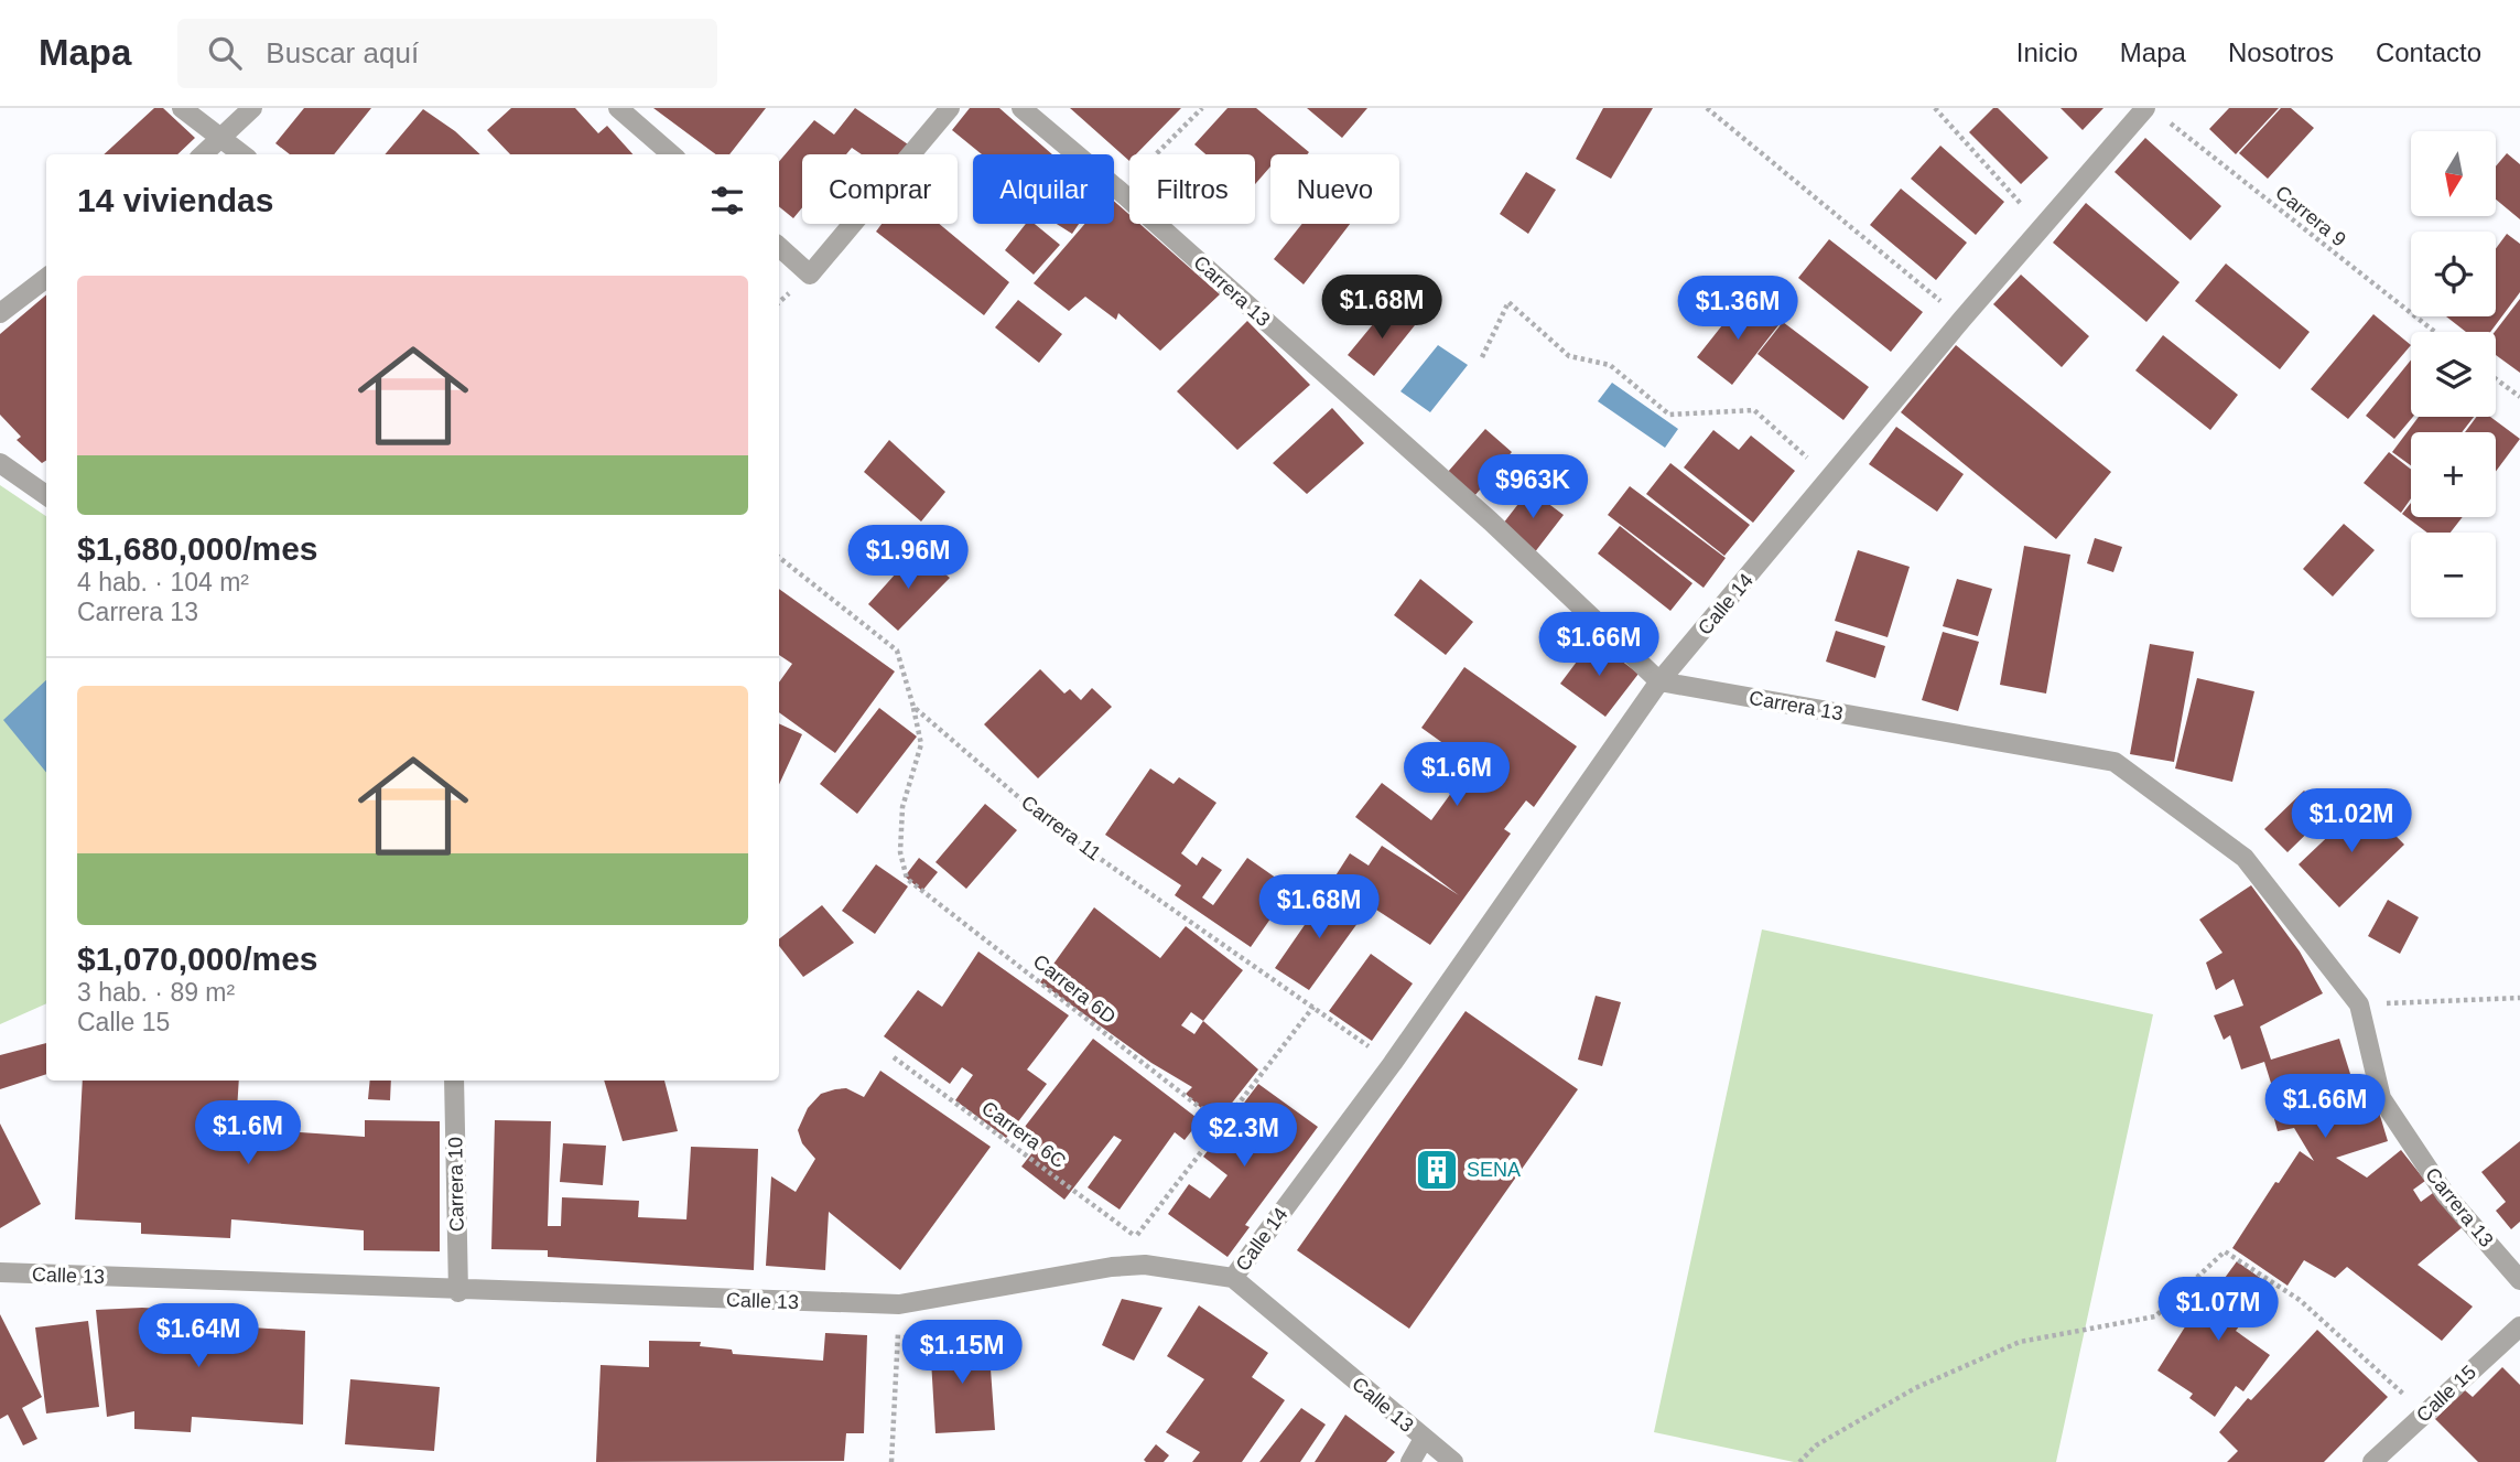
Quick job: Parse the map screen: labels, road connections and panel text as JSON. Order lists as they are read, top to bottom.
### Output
{
  "streets": {
    "street": [
      "Carrera 13",
      "Calle 14",
      "Carrera 10",
      "Calle 13",
      "Calle 15"
    ],
    "path": [
      "Carrera 9",
      "Carrera 11",
      "Carrera 6D",
      "Carrera 6C"
    ]
  },
  "crossings": [
    ["Carrera 9", "Calle 14"],
    ["Carrera 13", "Calle 14"],
    ["Calle 14", "Carrera 11"],
    ["Calle 14", "Calle 13"],
    ["Carrera 11", "Carrera 6D"],
    ["Carrera 10", "Calle 13"]
  ],
  "places": {
    "building": ["SENA"]
  },
  "north": "bottom",
  "page": {
    "header": "Mapa",
    "search": "Buscar aquí",
    "nav": [
      "Inicio",
      "Mapa",
      "Nosotros",
      "Contacto"
    ],
    "map_buttons": ["+", "−"],
    "chip": [
      "Comprar",
      "Alquilar",
      "Filtros",
      "Nuevo"
    ],
    "heading": "14 viviendas",
    "list": [
      {
        "name": "$1,680,000/mes",
        "note": "4 hab. · 104 m² · Carrera 13"
      },
      {
        "name": "$1,070,000/mes",
        "note": "3 hab. · 89 m² · Calle 15"
      }
    ],
    "price": [
      "$1.68M",
      "$1.36M",
      "$963K",
      "$1.96M",
      "$1.66M",
      "$1.6M",
      "$1.02M",
      "$1.68M",
      "$1.66M",
      "$1.6M",
      "$2.3M",
      "$1.07M",
      "$1.64M",
      "$1.15M"
    ]
  }
}
